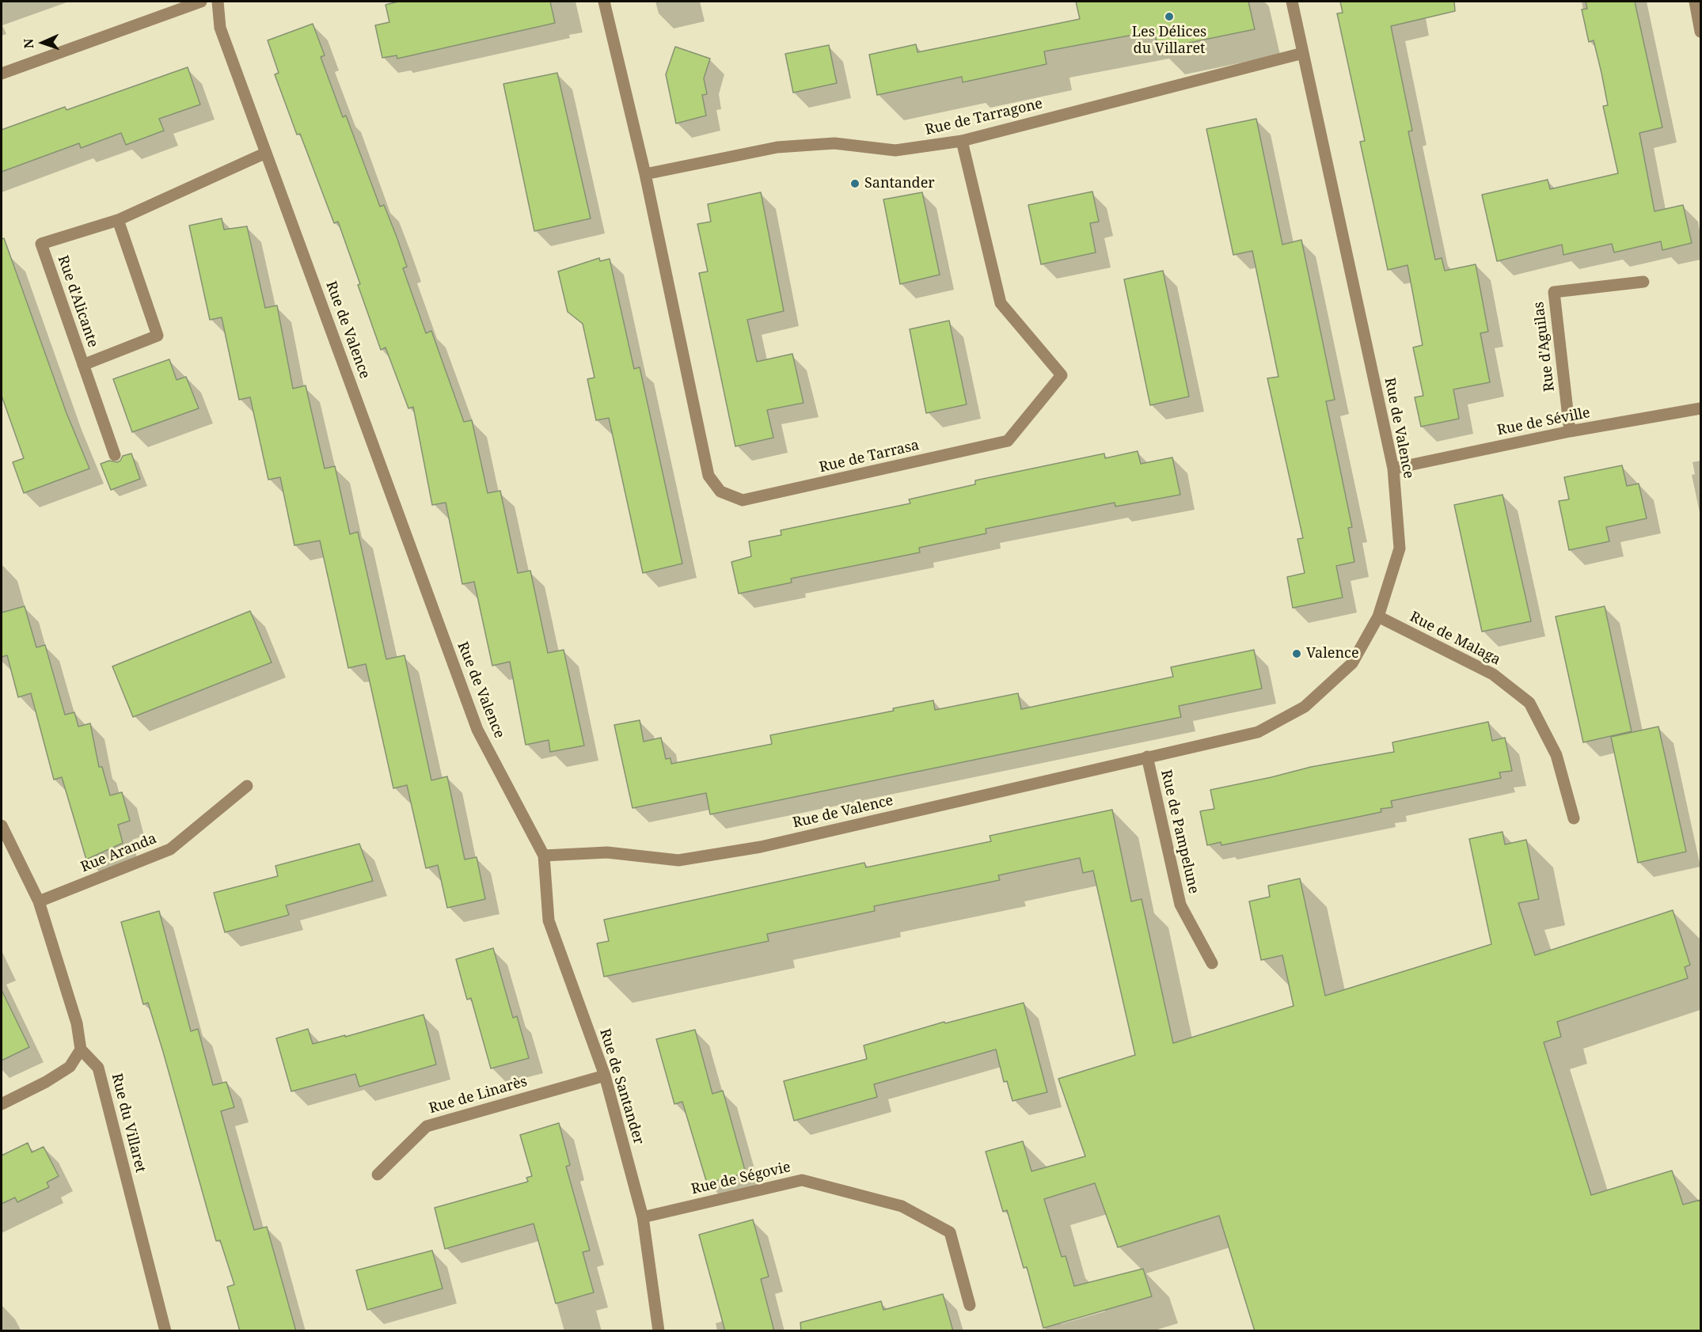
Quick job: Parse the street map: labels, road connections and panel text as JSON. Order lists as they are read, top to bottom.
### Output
{
  "streets": {
    "street": [
      "Rue de Tarragone",
      "Rue d'Alicante",
      "Rue de Valence",
      "Rue d'Aguilas",
      "Rue de Séville",
      "Rue de Tarrasa",
      "Rue de Malaga",
      "Rue de Pampelune",
      "Rue Aranda",
      "Rue de Santander",
      "Rue de Linarès",
      "Rue du Villaret",
      "Rue de Ségovie"
    ]
  },
  "crossings": [
    ["Rue de Tarragone", "Rue de Valence"],
    ["Rue de Tarragone", "Rue de Tarrasa"],
    ["Rue d'Alicante", "Rue de Valence"],
    ["Rue de Valence", "Rue de Séville"],
    ["Rue de Valence", "Rue de Malaga"],
    ["Rue de Valence", "Rue de Pampelune"],
    ["Rue de Valence", "Rue de Santander"],
    ["Rue d'Aguilas", "Rue de Séville"],
    ["Rue de Santander", "Rue de Linarès"],
    ["Rue de Santander", "Rue de Ségovie"]
  ],
  "places": ["Les Délices du Villaret", "Santander", "Valence"],
  "north": "left"
}
